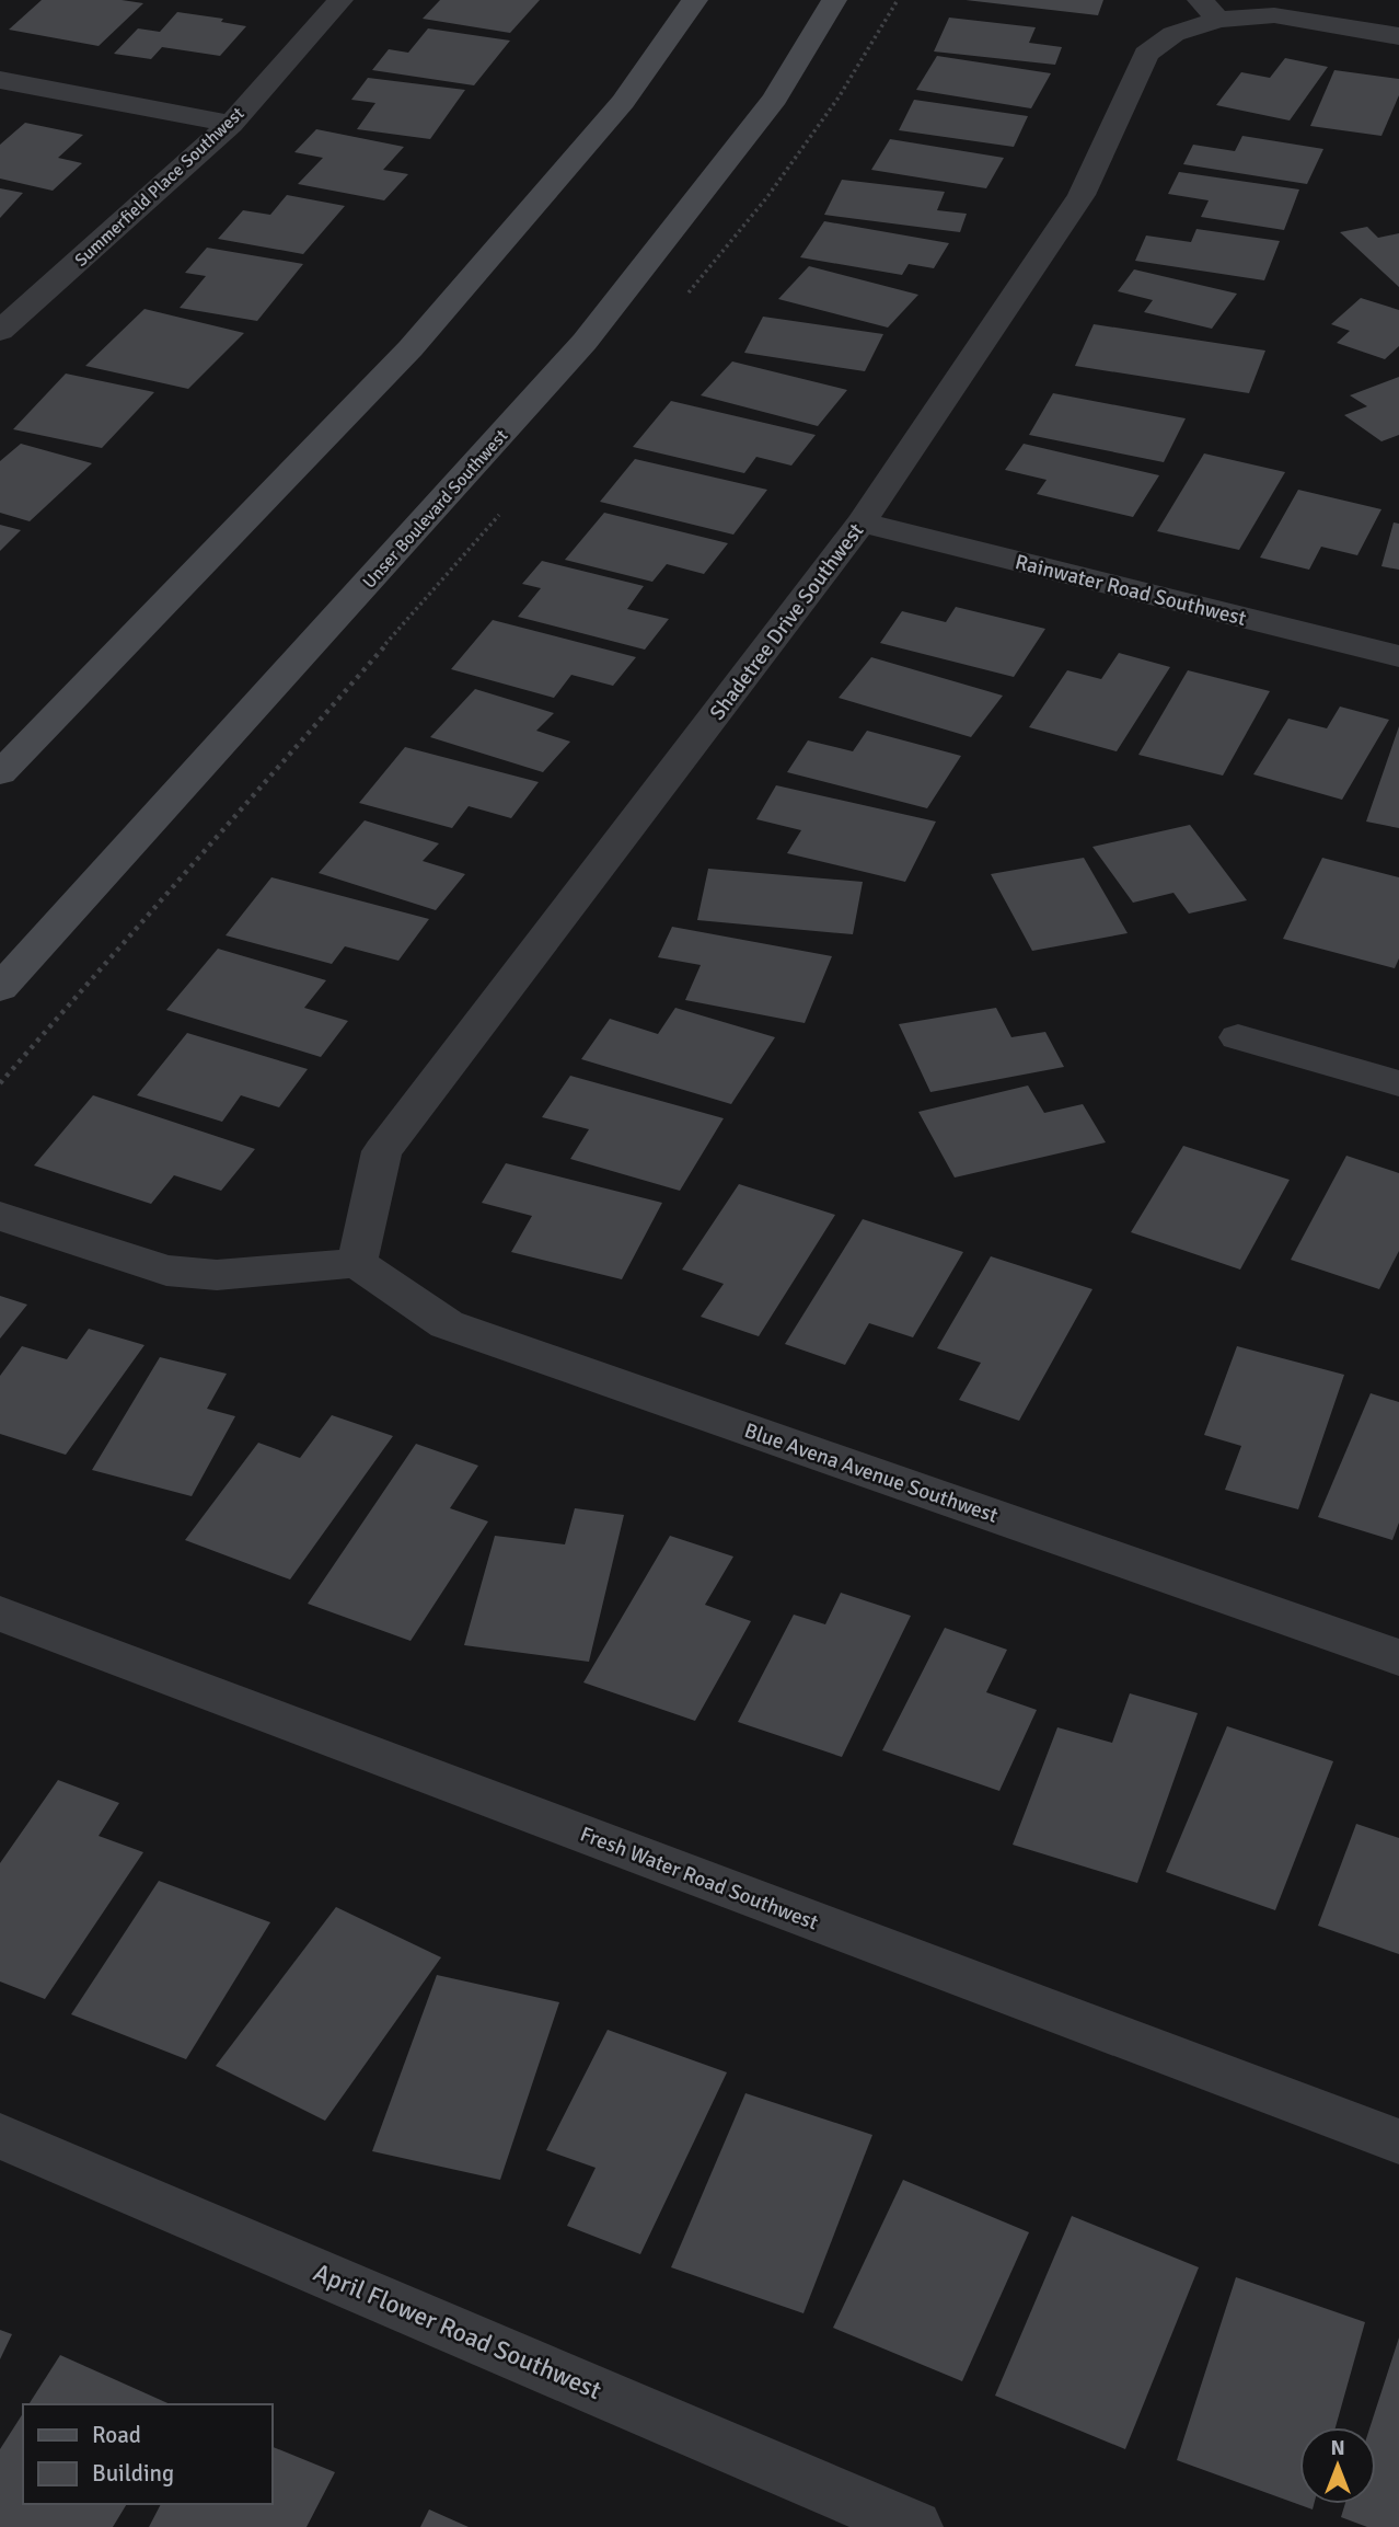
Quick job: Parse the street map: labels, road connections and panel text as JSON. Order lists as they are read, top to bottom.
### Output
{
  "streets": {
    "main road": ["Unser Boulevard Southwest"],
    "street": [
      "Summerfield Place Southwest",
      "Rainwater Road Southwest",
      "Shadetree Drive Southwest",
      "Blue Avena Avenue Southwest",
      "Fresh Water Road Southwest",
      "April Flower Road Southwest"
    ]
  },
  "crossings": [
    ["Rainwater Road Southwest", "Shadetree Drive Southwest"],
    ["Shadetree Drive Southwest", "Blue Avena Avenue Southwest"]
  ],
  "legend": ["Road", "Building"],
  "north": "top"
}
